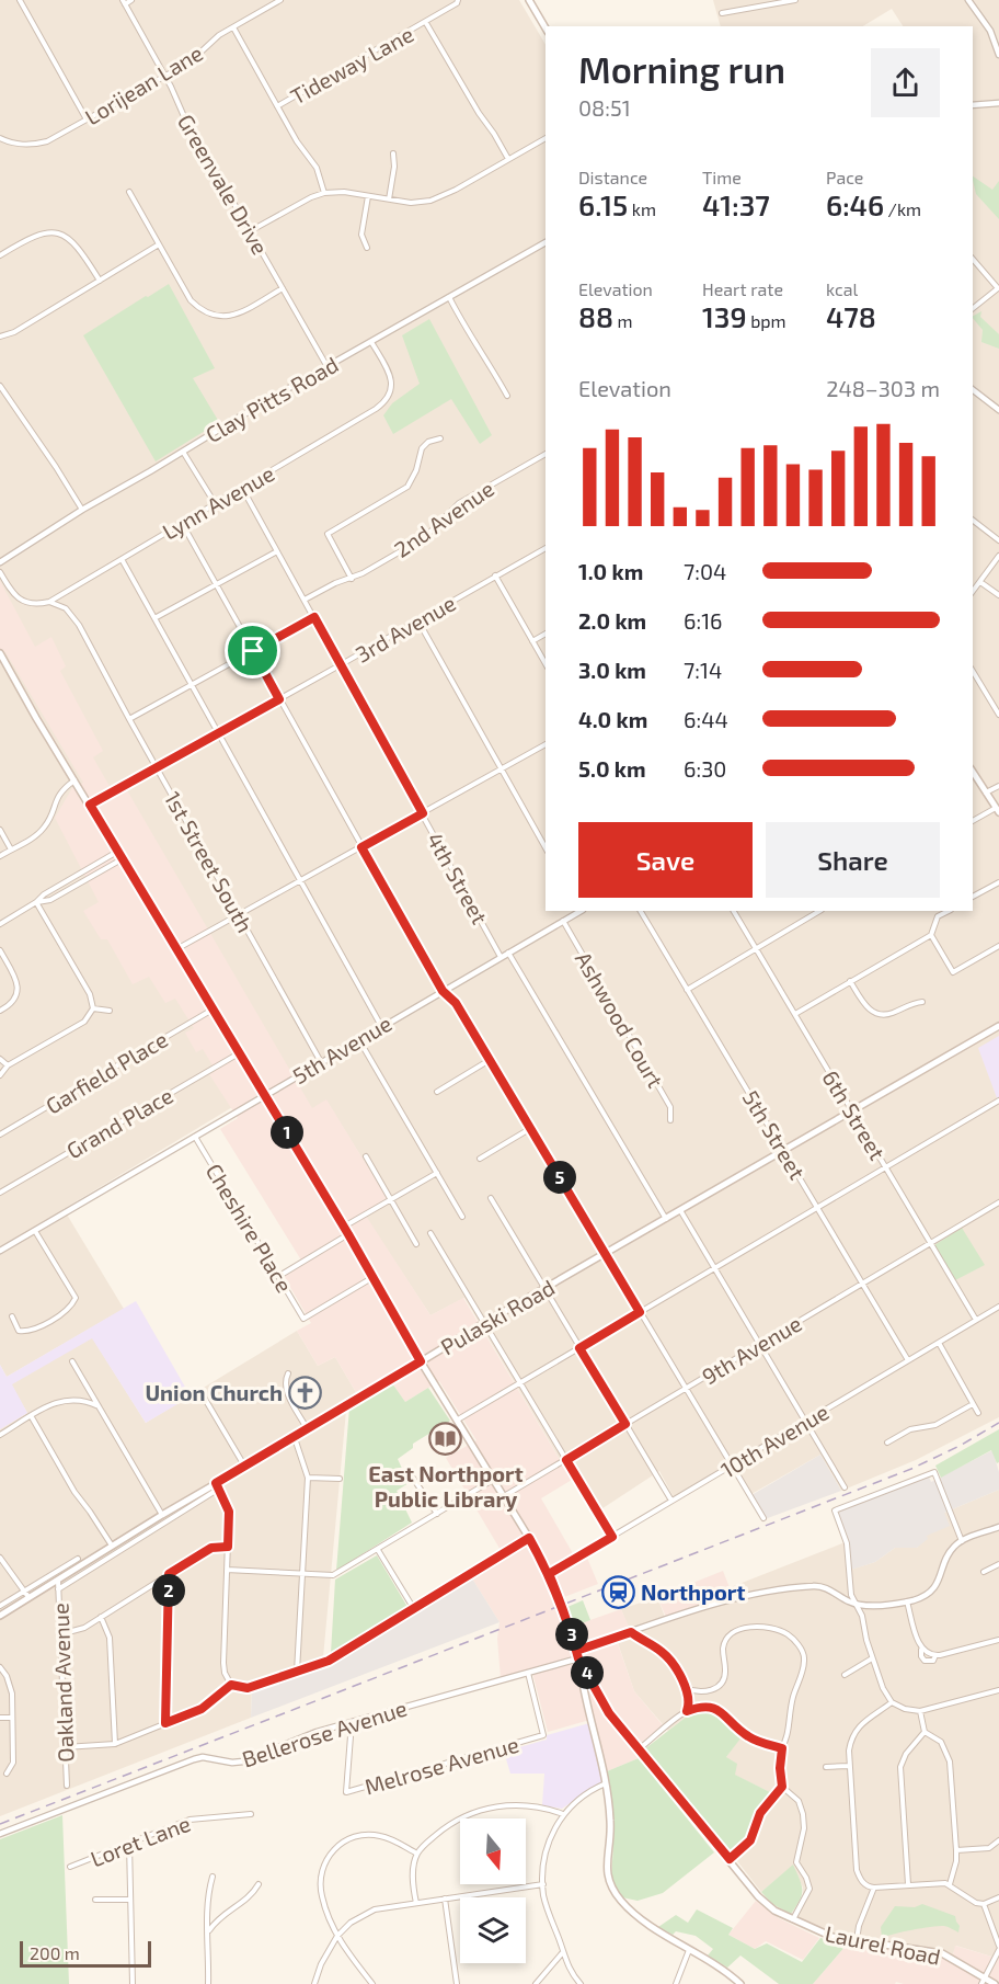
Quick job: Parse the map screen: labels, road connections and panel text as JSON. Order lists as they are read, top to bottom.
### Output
{
  "streets": {
    "main road": ["Pulaski Road", "Laurel Road"],
    "street": [
      "Tideway Lane",
      "Lorijean Lane",
      "Greenvale Drive",
      "Clay Pitts Road",
      "Lynn Avenue",
      "2nd Avenue",
      "3rd Avenue",
      "1st Street South",
      "4th Street",
      "Ashwood Court",
      "5th Avenue",
      "Garfield Place",
      "6th Street",
      "Grand Place",
      "5th Street",
      "Cheshire Place",
      "9th Avenue",
      "10th Avenue",
      "Oakland Avenue",
      "Bellerose Avenue",
      "Melrose Avenue",
      "Loret Lane"
    ]
  },
  "crossings": [
    ["Lorijean Lane", "Greenvale Drive"],
    ["Greenvale Drive", "Clay Pitts Road"],
    ["Clay Pitts Road", "Lynn Avenue"],
    ["Lynn Avenue", "1st Street South"],
    ["Lynn Avenue", "4th Street"],
    ["2nd Avenue", "4th Street"],
    ["3rd Avenue", "1st Street South"],
    ["3rd Avenue", "4th Street"],
    ["1st Street South", "5th Avenue"],
    ["4th Street", "5th Avenue"],
    ["Ashwood Court", "5th Avenue"],
    ["5th Avenue", "Cheshire Place"],
    ["6th Street", "Pulaski Road"],
    ["6th Street", "9th Avenue"],
    ["6th Street", "10th Avenue"],
    ["5th Street", "Pulaski Road"],
    ["5th Street", "9th Avenue"],
    ["5th Street", "10th Avenue"],
    ["Pulaski Road", "Oakland Avenue"],
    ["Bellerose Avenue", "Melrose Avenue"],
    ["Bellerose Avenue", "Laurel Road"]
  ],
  "places": {
    "church": ["Union Church"],
    "library": ["East Northport Public Library"],
    "station": ["Northport"]
  },
  "scale_bar": "200 m",
  "north": "bottom",
  "page": {
    "heading": ["Morning run", "08:51"],
    "stats": [
      ["Distance", "6.15 km"],
      ["Time", "41:37"],
      ["Pace", "6:46 /km"],
      ["Elevation", "88 m"],
      ["Heart rate", "139 bpm"],
      ["kcal", "478"]
    ],
    "chart": ["Elevation", "248–303 m"],
    "list": [
      {
        "name": "1.0 km",
        "note": "7:04"
      },
      {
        "name": "2.0 km",
        "note": "6:16"
      },
      {
        "name": "3.0 km",
        "note": "7:14"
      },
      {
        "name": "4.0 km",
        "note": "6:44"
      },
      {
        "name": "5.0 km",
        "note": "6:30"
      }
    ],
    "buttons": ["Save", "Share"],
    "pins": [
      "1",
      "5",
      "2",
      "3",
      "4"
    ],
    "scale": "200 m"
  }
}
